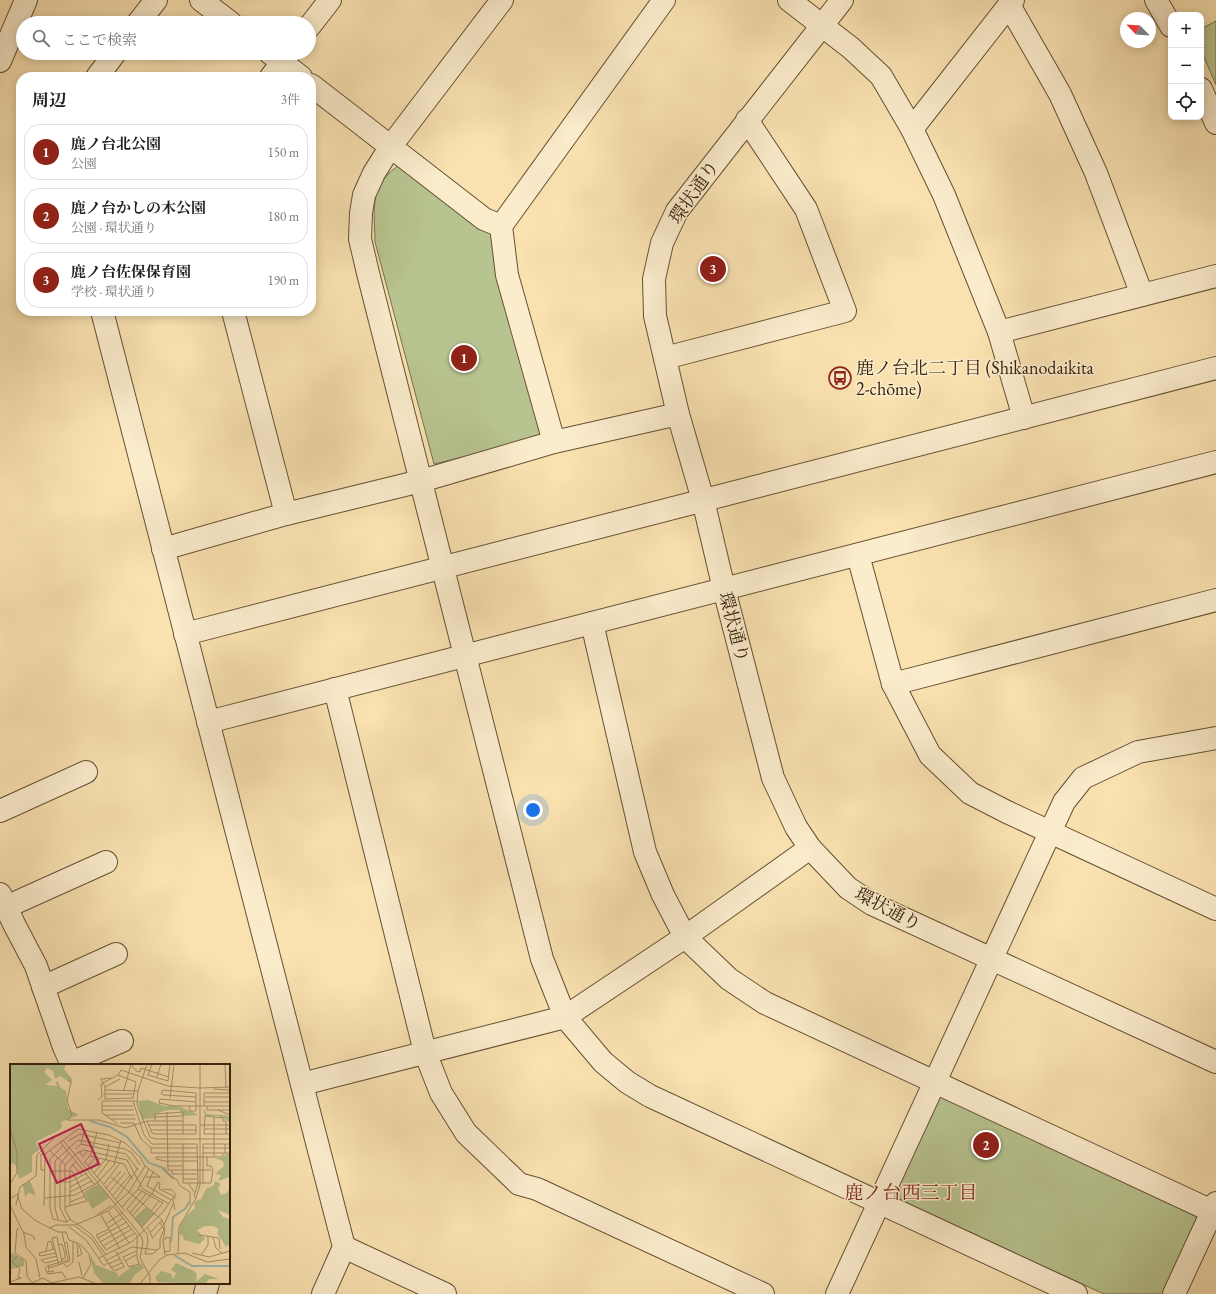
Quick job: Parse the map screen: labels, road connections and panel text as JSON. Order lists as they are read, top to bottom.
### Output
{
  "streets": {
    "street": ["環状通り"]
  },
  "districts": ["鹿ノ台西三丁目"],
  "places": {
    "bus stop": ["鹿ノ台北二丁目 (Shikanodaikita 2-chōme)"]
  },
  "north": "top left",
  "page": {
    "map_buttons": ["+", "−"],
    "search": "ここで検索",
    "heading": ["周辺", "3件"],
    "list": [
      {
        "mark": "1",
        "name": "鹿ノ台北公園",
        "note": "公園",
        "value": "150 m"
      },
      {
        "mark": "2",
        "name": "鹿ノ台かしの木公園",
        "note": "公園 · 環状通り",
        "value": "180 m"
      },
      {
        "mark": "3",
        "name": "鹿ノ台佐保保育園",
        "note": "学校 · 環状通り",
        "value": "190 m"
      }
    ],
    "pins": ["3", "1", "2"]
  }
}
